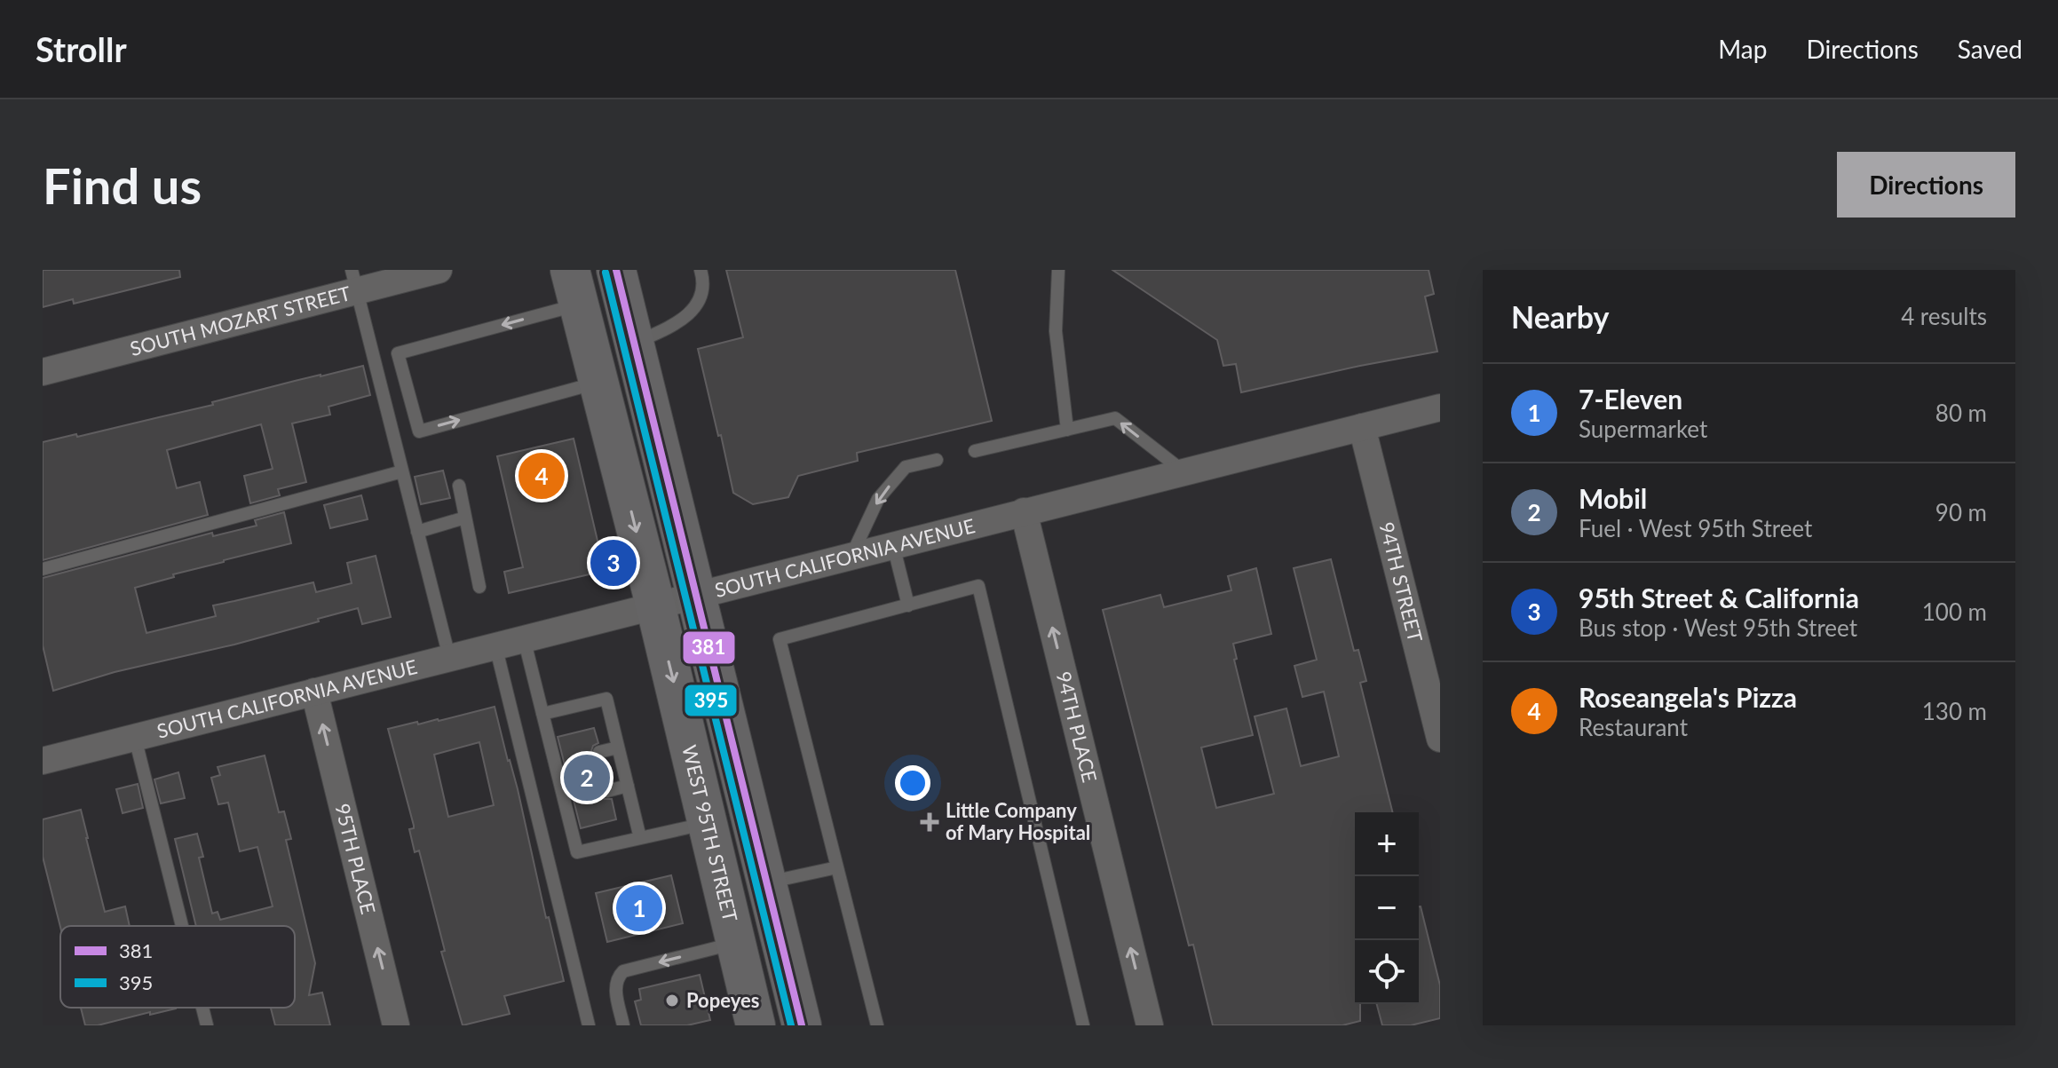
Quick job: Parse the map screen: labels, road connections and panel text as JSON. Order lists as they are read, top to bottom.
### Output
{
  "streets": {
    "main road": ["WEST 95TH STREET"],
    "street": [
      "SOUTH MOZART STREET",
      "SOUTH CALIFORNIA AVENUE",
      "94TH STREET",
      "94TH PLACE",
      "95TH PLACE"
    ]
  },
  "crossings": [
    ["SOUTH CALIFORNIA AVENUE", "94TH STREET"],
    ["SOUTH CALIFORNIA AVENUE", "94TH PLACE"],
    ["SOUTH CALIFORNIA AVENUE", "WEST 95TH STREET"],
    ["SOUTH CALIFORNIA AVENUE", "95TH PLACE"]
  ],
  "one_way": ["94TH PLACE", "95TH PLACE"],
  "places": {
    "health": ["Little Company of Mary Hospital"],
    "other": ["Popeyes"]
  },
  "lines": ["transit line 381", "transit line 395"],
  "legend": ["381", "395"],
  "page": {
    "header": "Strollr",
    "nav": ["Map", "Directions", "Saved"],
    "buttons": "Directions",
    "title": "Find us",
    "heading": ["Nearby", "4 results"],
    "list": [
      {
        "mark": "1",
        "name": "7-Eleven",
        "note": "Supermarket",
        "value": "80 m"
      },
      {
        "mark": "2",
        "name": "Mobil",
        "note": "Fuel · West 95th Street",
        "value": "90 m"
      },
      {
        "mark": "3",
        "name": "95th Street & California",
        "note": "Bus stop · West 95th Street",
        "value": "100 m"
      },
      {
        "mark": "4",
        "name": "Roseangela's Pizza",
        "note": "Restaurant",
        "value": "130 m"
      }
    ],
    "pins": [
      "4",
      "3",
      "2",
      "1"
    ],
    "map_buttons": ["+", "−"]
  }
}
